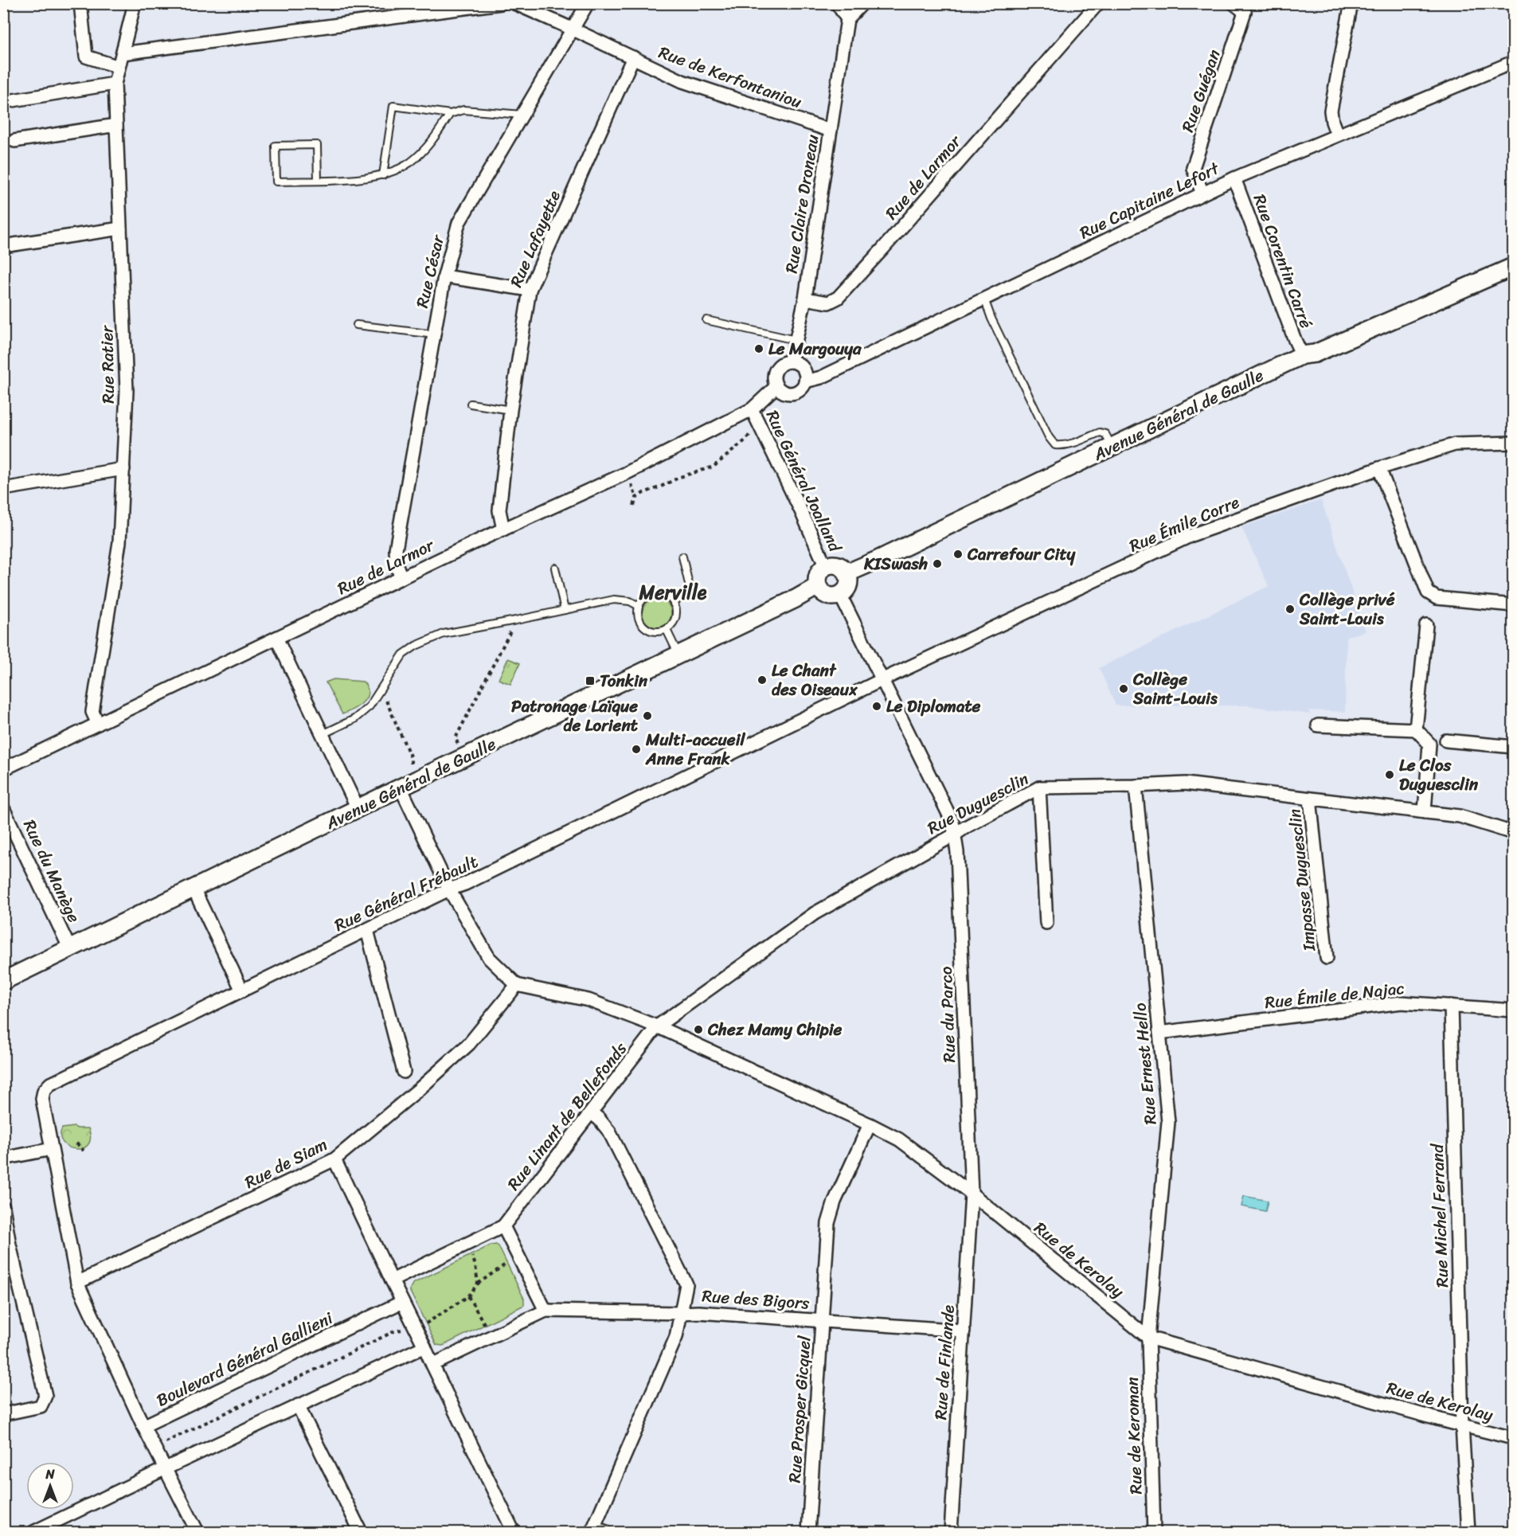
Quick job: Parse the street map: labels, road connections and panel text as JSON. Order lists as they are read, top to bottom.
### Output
{
  "streets": {
    "main road": ["Avenue Général de Gaulle"],
    "street": [
      "Rue de Kerfontaniou",
      "Rue Guégan",
      "Rue de Larmor",
      "Rue Capitaine Lefort",
      "Rue Claire Droneau",
      "Rue Lafayette",
      "Rue Corentin Carré",
      "Rue César",
      "Rue Ratier",
      "Rue Général Joalland",
      "Rue Émile Corre",
      "Rue Duguesclin",
      "Rue du Manège",
      "Impasse Duguesclin",
      "Rue Général Frébault",
      "Rue Émile de Najac",
      "Rue du Parco",
      "Rue Ernest Hello",
      "Rue Linant de Bellefonds",
      "Rue de Siam",
      "Rue Michel Ferrand",
      "Rue de Kerolay",
      "Rue des Bigors",
      "Boulevard Général Gallieni",
      "Rue de Finlande",
      "Rue Prosper Gicquel",
      "Rue de Keroman"
    ]
  },
  "crossings": [
    ["Rue de Kerfontaniou", "Rue Claire Droneau"],
    ["Rue de Kerfontaniou", "Rue Lafayette"],
    ["Rue de Kerfontaniou", "Rue César"],
    ["Rue Guégan", "Rue Capitaine Lefort"],
    ["Rue de Larmor", "Rue Capitaine Lefort"],
    ["Rue de Larmor", "Rue Claire Droneau"],
    ["Rue de Larmor", "Rue Lafayette"],
    ["Rue de Larmor", "Rue César"],
    ["Rue de Larmor", "Rue Ratier"],
    ["Rue de Larmor", "Rue Général Joalland"],
    ["Rue Capitaine Lefort", "Rue Corentin Carré"],
    ["Rue Corentin Carré", "Avenue Général de Gaulle"],
    ["Avenue Général de Gaulle", "Rue Général Joalland"],
    ["Avenue Général de Gaulle", "Rue du Manège"],
    ["Rue Émile Corre", "Rue Général Frébault"],
    ["Rue Duguesclin", "Impasse Duguesclin"],
    ["Rue Duguesclin", "Rue du Parco"],
    ["Rue Duguesclin", "Rue Ernest Hello"],
    ["Rue Duguesclin", "Rue Linant de Bellefonds"],
    ["Rue Duguesclin", "Rue de Kerolay"],
    ["Rue Général Frébault", "Rue de Siam"],
    ["Rue Général Frébault", "Boulevard Général Gallieni"],
    ["Rue Émile de Najac", "Rue Ernest Hello"],
    ["Rue Émile de Najac", "Rue Michel Ferrand"],
    ["Rue du Parco", "Rue de Kerolay"],
    ["Rue du Parco", "Rue de Finlande"],
    ["Rue Ernest Hello", "Rue de Kerolay"],
    ["Rue Ernest Hello", "Rue de Keroman"],
    ["Rue Linant de Bellefonds", "Rue de Kerolay"],
    ["Rue de Siam", "Rue de Kerolay"],
    ["Rue Michel Ferrand", "Rue de Kerolay"],
    ["Rue de Kerolay", "Rue de Finlande"],
    ["Rue de Kerolay", "Rue Prosper Gicquel"],
    ["Rue de Kerolay", "Rue de Keroman"],
    ["Rue des Bigors", "Rue de Finlande"],
    ["Rue des Bigors", "Rue Prosper Gicquel"]
  ],
  "districts": ["Merville"],
  "places": {
    "other": [
      "Le Margouya",
      "Carrefour City",
      "KISwash",
      "Collège privé Saint-Louis",
      "Le Chant des Oiseaux",
      "Collège Saint-Louis",
      "Le Diplomate",
      "Patronage Laïque de Lorient",
      "Multi-accueil Anne Frank",
      "Le Clos Duguesclin",
      "Chez Mamy Chipie"
    ],
    "transit": ["Tonkin"]
  },
  "north": "top"
}
